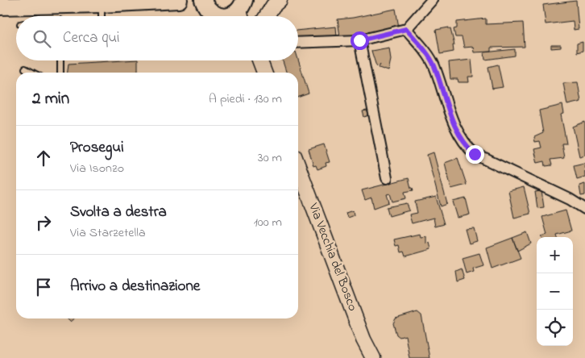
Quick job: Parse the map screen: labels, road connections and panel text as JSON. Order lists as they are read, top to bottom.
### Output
{
  "streets": {
    "main road": ["Via Vecchia del Bosco"]
  },
  "page": {
    "search": "Cerca qui",
    "heading": ["2 min", "A piedi · 130 m"],
    "list": [
      ["Prosegui", "Via Isonzo", "30 m"],
      ["Svolta a destra", "Via Starzetella", "100 m"],
      "Arrivo a destinazione"
    ],
    "map_buttons": ["+", "−"]
  }
}
